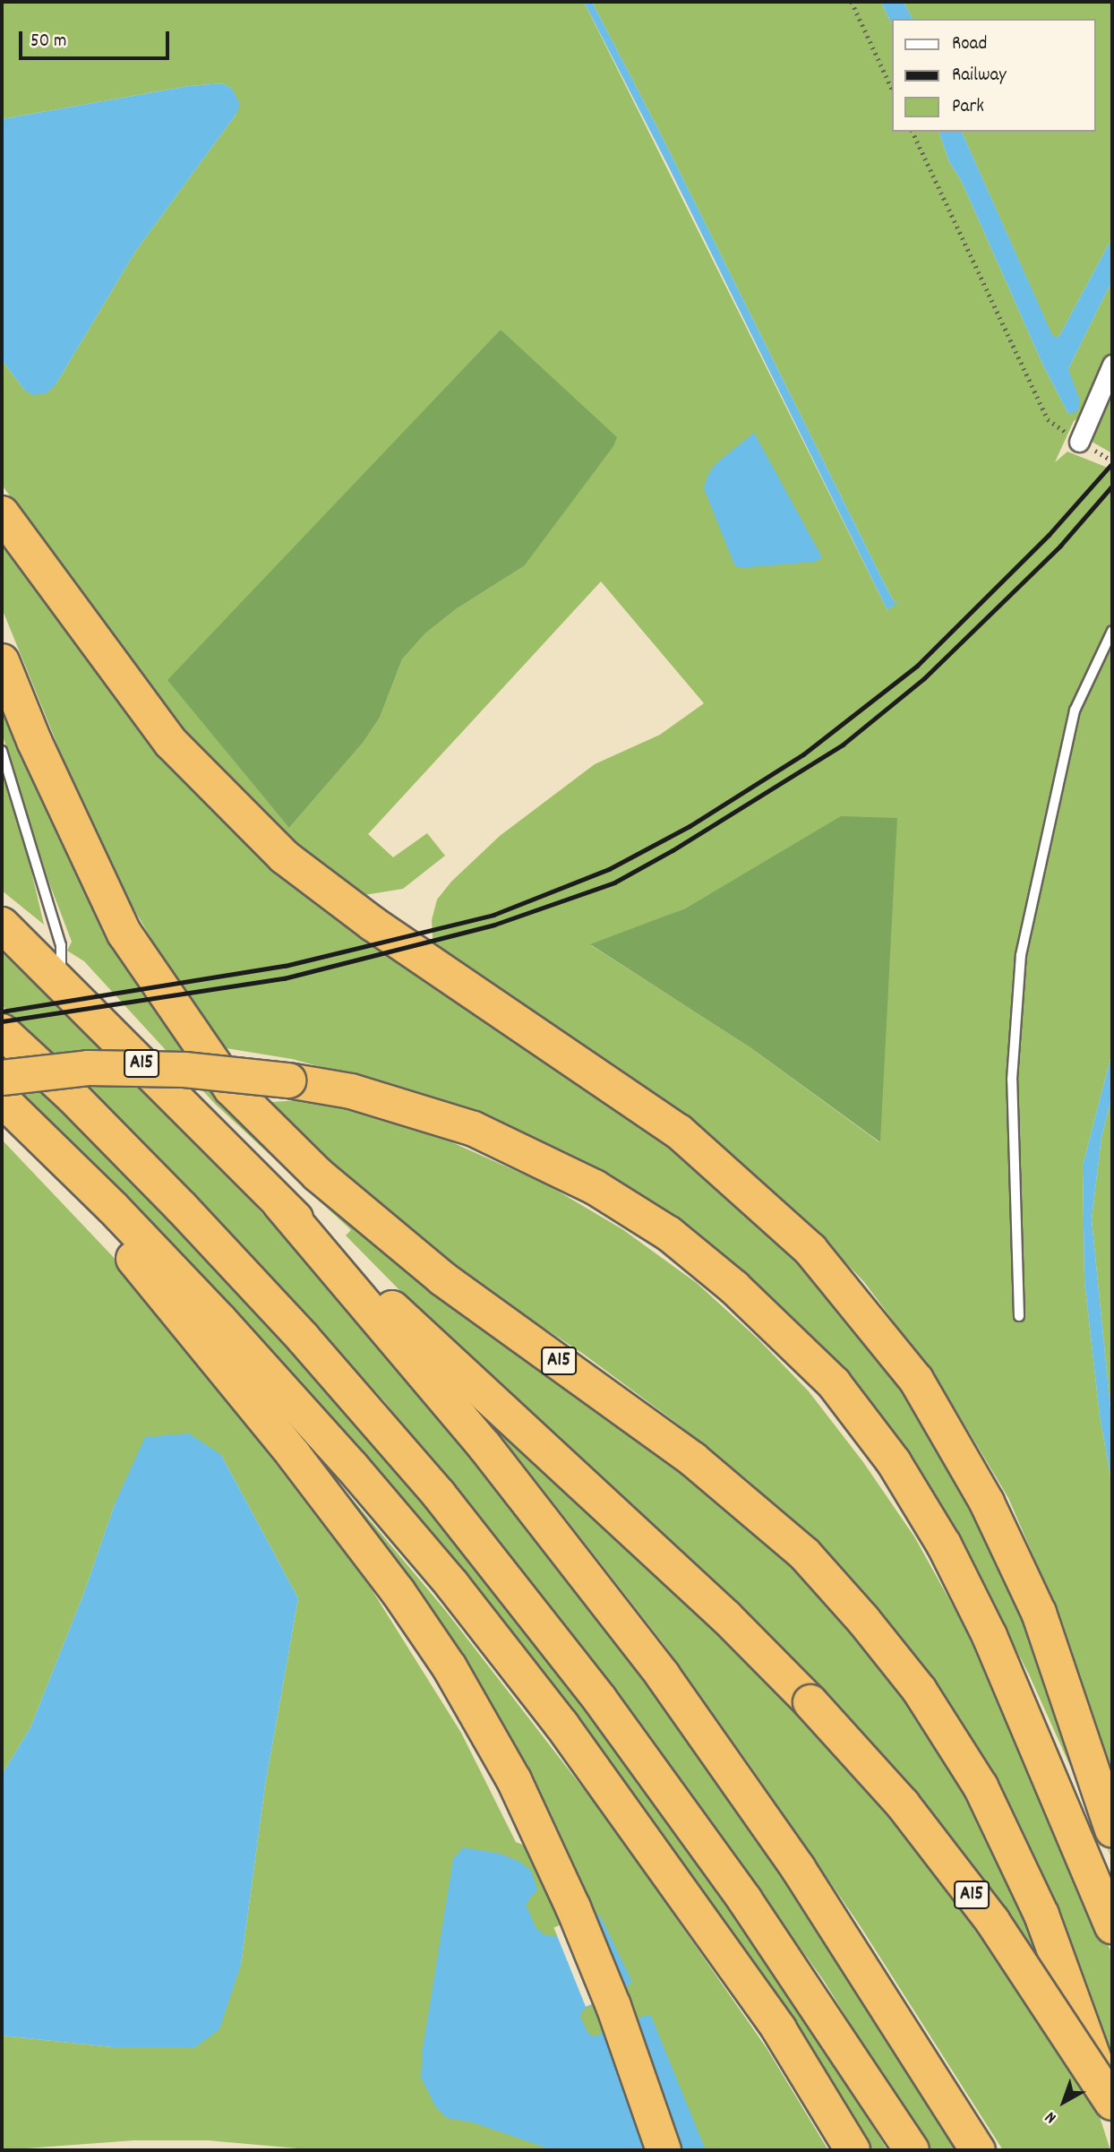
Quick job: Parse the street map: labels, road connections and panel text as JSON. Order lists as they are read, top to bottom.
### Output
{
  "streets": {
    "highway": ["A15"]
  },
  "legend": ["Road", "Railway", "Park"],
  "scale_bar": "50 m",
  "north": "bottom left"
}
